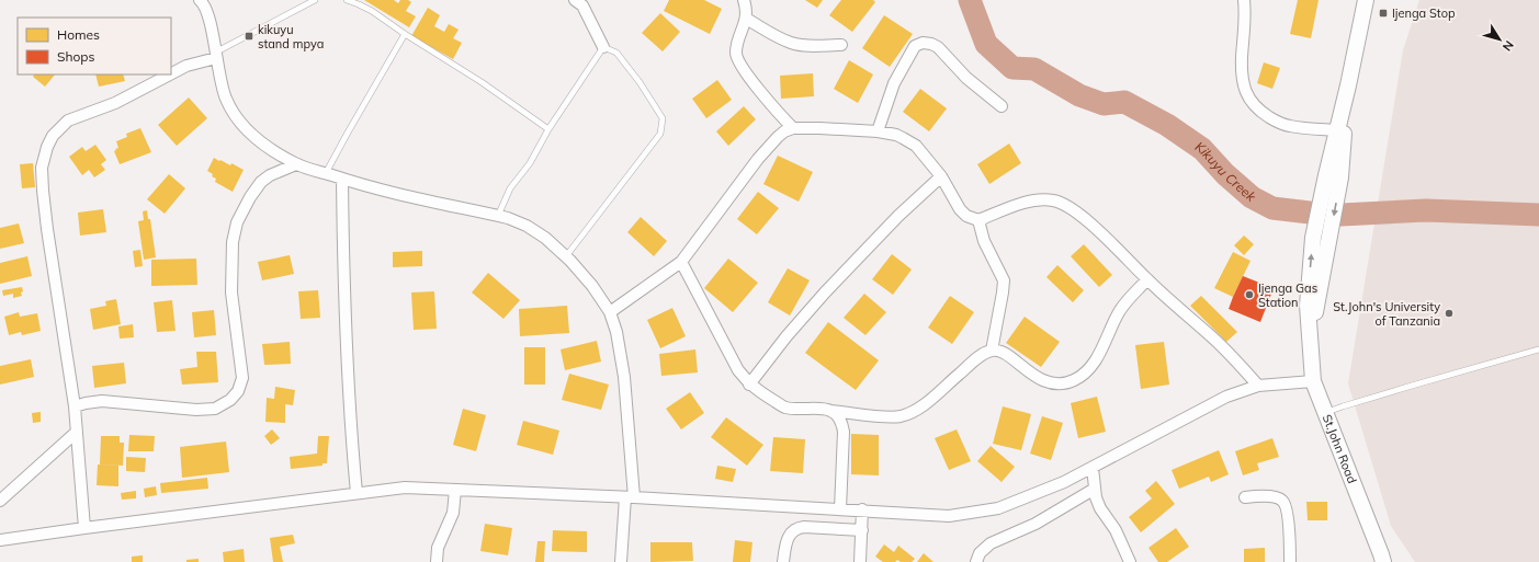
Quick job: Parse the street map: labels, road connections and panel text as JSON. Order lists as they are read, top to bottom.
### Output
{
  "streets": {
    "street": ["St.John Road"]
  },
  "water": ["Kikuyu Creek"],
  "places": {
    "transit": ["Ijenga Stop", "kikuyu stand mpya"],
    "other": ["Ijenga Gas Station", "St.John's University of Tanzania"]
  },
  "legend": ["Homes", "Shops"],
  "north": "bottom right"
}
